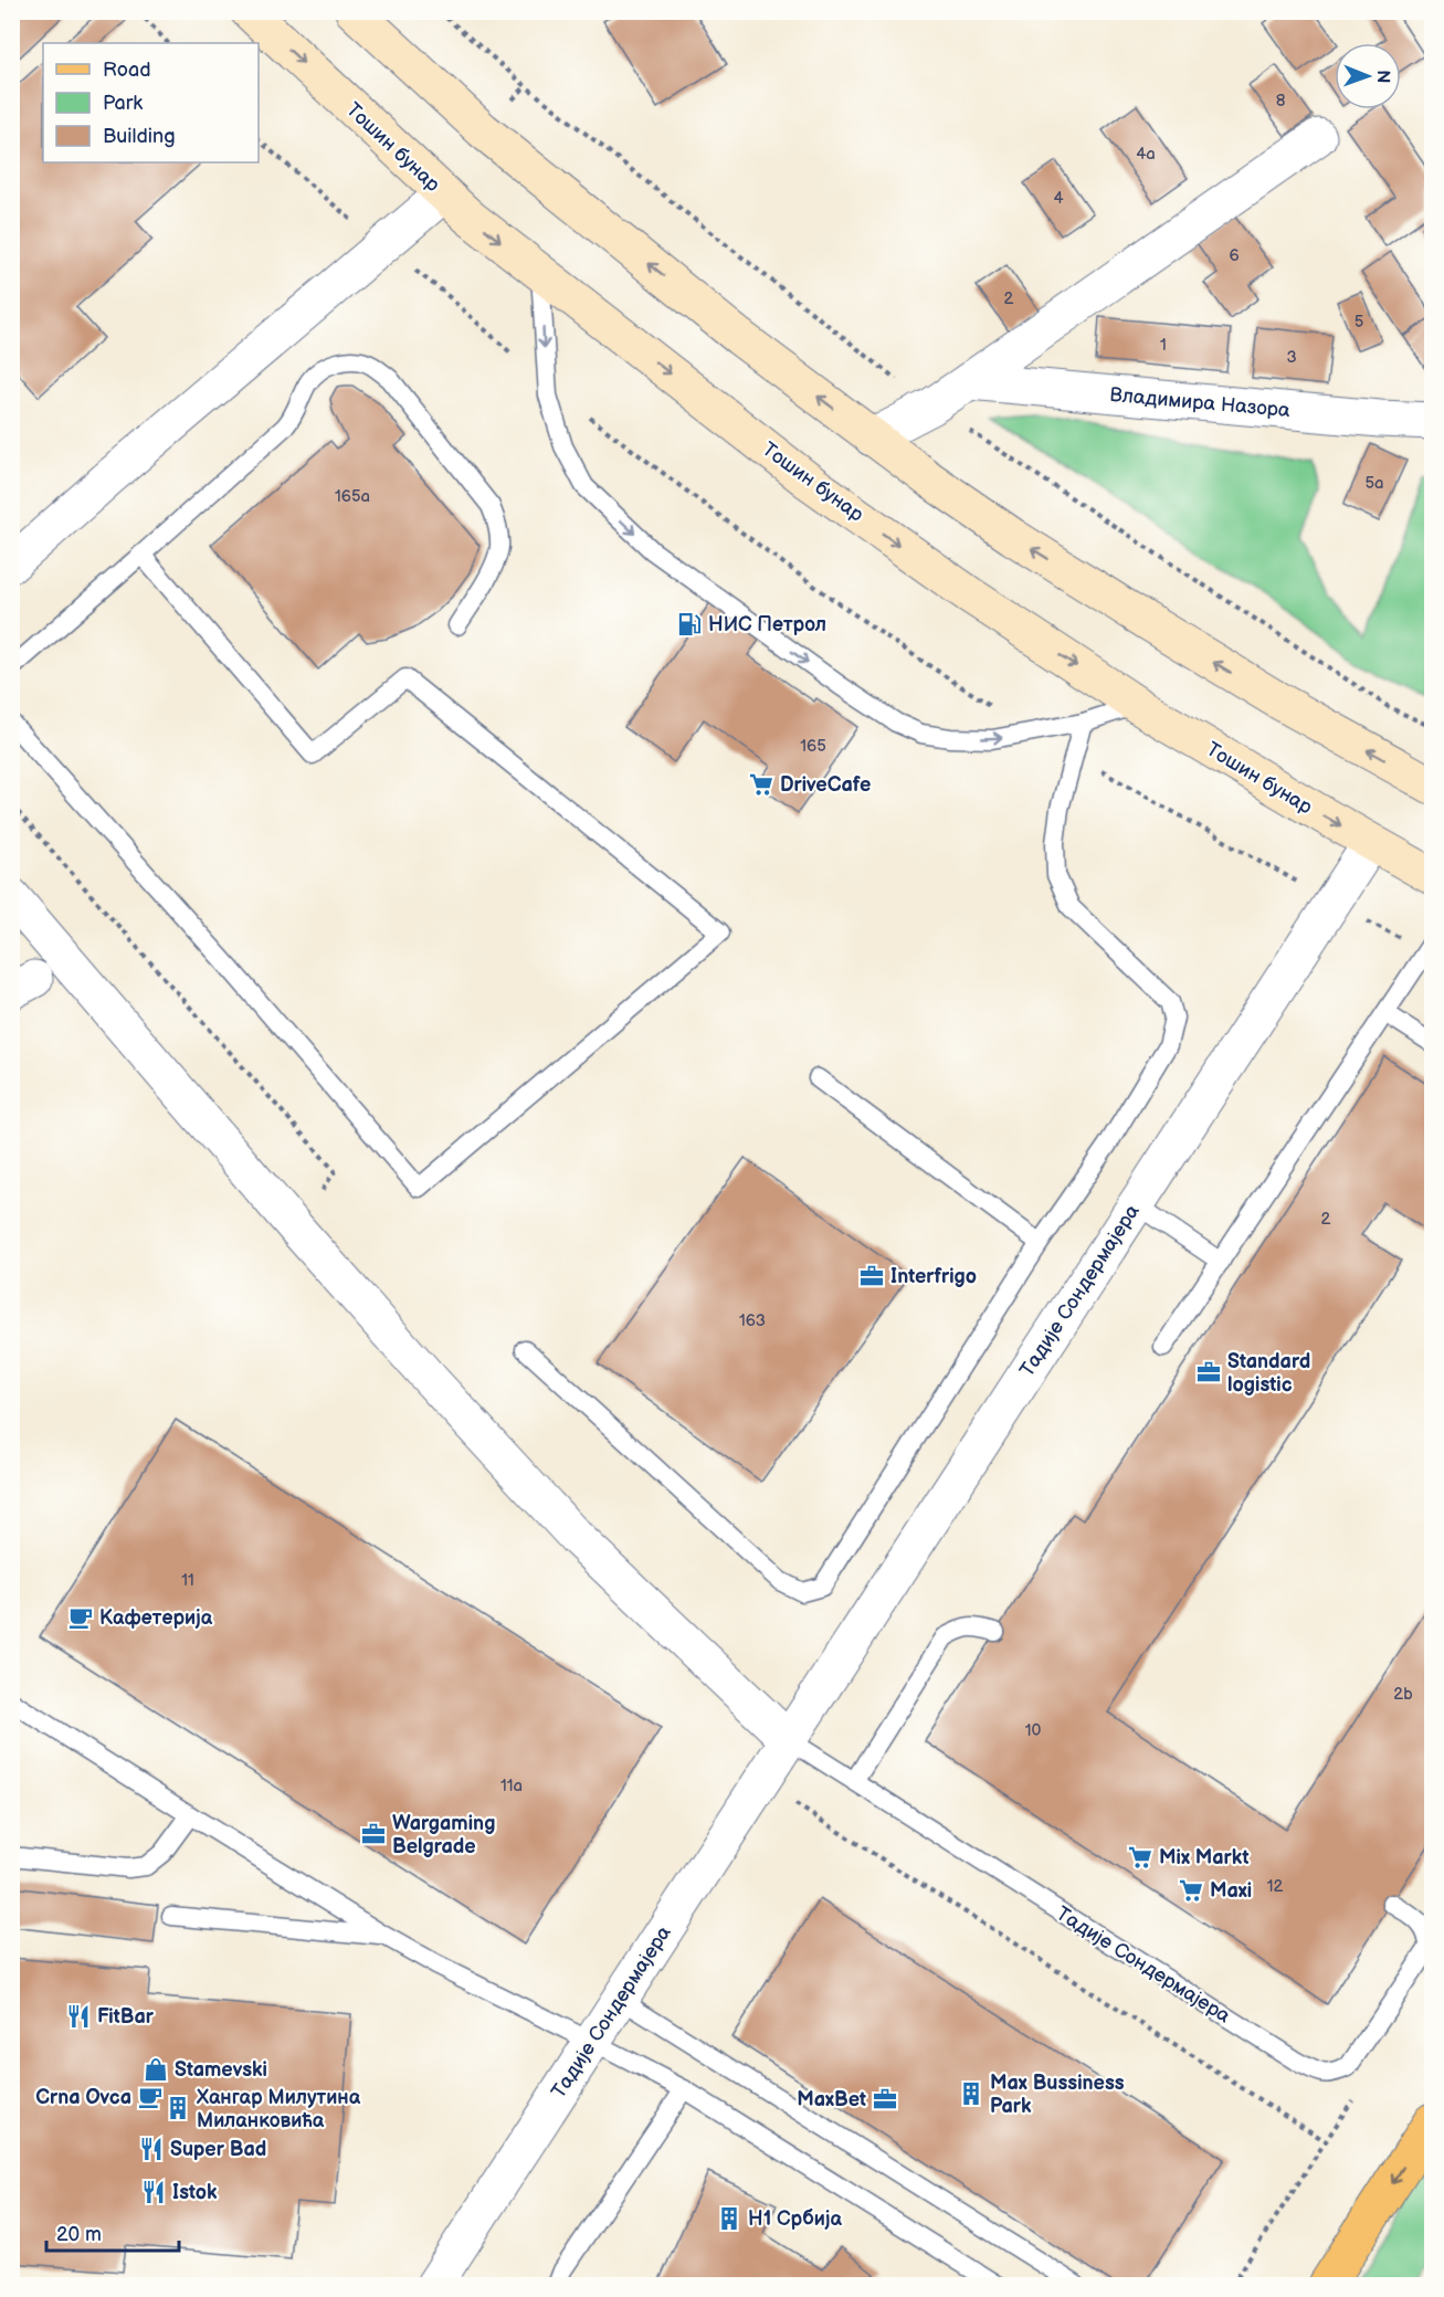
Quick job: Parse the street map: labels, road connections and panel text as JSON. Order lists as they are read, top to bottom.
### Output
{
  "streets": {
    "main road": ["Тошин бунар"],
    "street": ["Владимира Назора", "Тадије Сондермајера"]
  },
  "crossings": [
    ["Тошин бунар", "Тадије Сондермајера"]
  ],
  "places": {
    "fuel station": ["НИС Петрол"],
    "supermarket": ["DriveCafe", "Mix Markt", "Maxi"],
    "office": [
      "Interfrigo",
      "Standard logistic",
      "Wargaming Belgrade",
      "MaxBet"
    ],
    "cafe": ["Кафетерија", "Crna Ovca"],
    "restaurant": ["FitBar", "Super Bad", "Istok"],
    "shop": ["Stamevski"],
    "building": ["Max Bussiness Park", "Хангар Милутина Миланковића", "Н1 Србија"]
  },
  "house_numbers": [
    "8",
    "4a",
    "4",
    "6",
    "2",
    "5",
    "1",
    "3",
    "5a",
    "165a",
    "165",
    "2",
    "163",
    "11",
    "2b",
    "10",
    "11a",
    "12"
  ],
  "legend": ["Road", "Park", "Building"],
  "scale_bar": "20 m",
  "north": "right"
}
